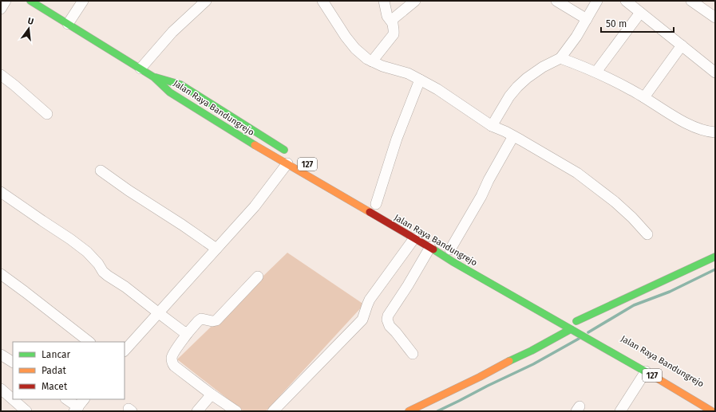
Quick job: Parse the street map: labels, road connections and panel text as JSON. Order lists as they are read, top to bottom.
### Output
{
  "streets": {
    "main road": ["Jalan Raya Bandungrejo", "127"]
  },
  "legend": ["Lancar", "Padat", "Macet"],
  "scale_bar": "50 m",
  "north": "top"
}
